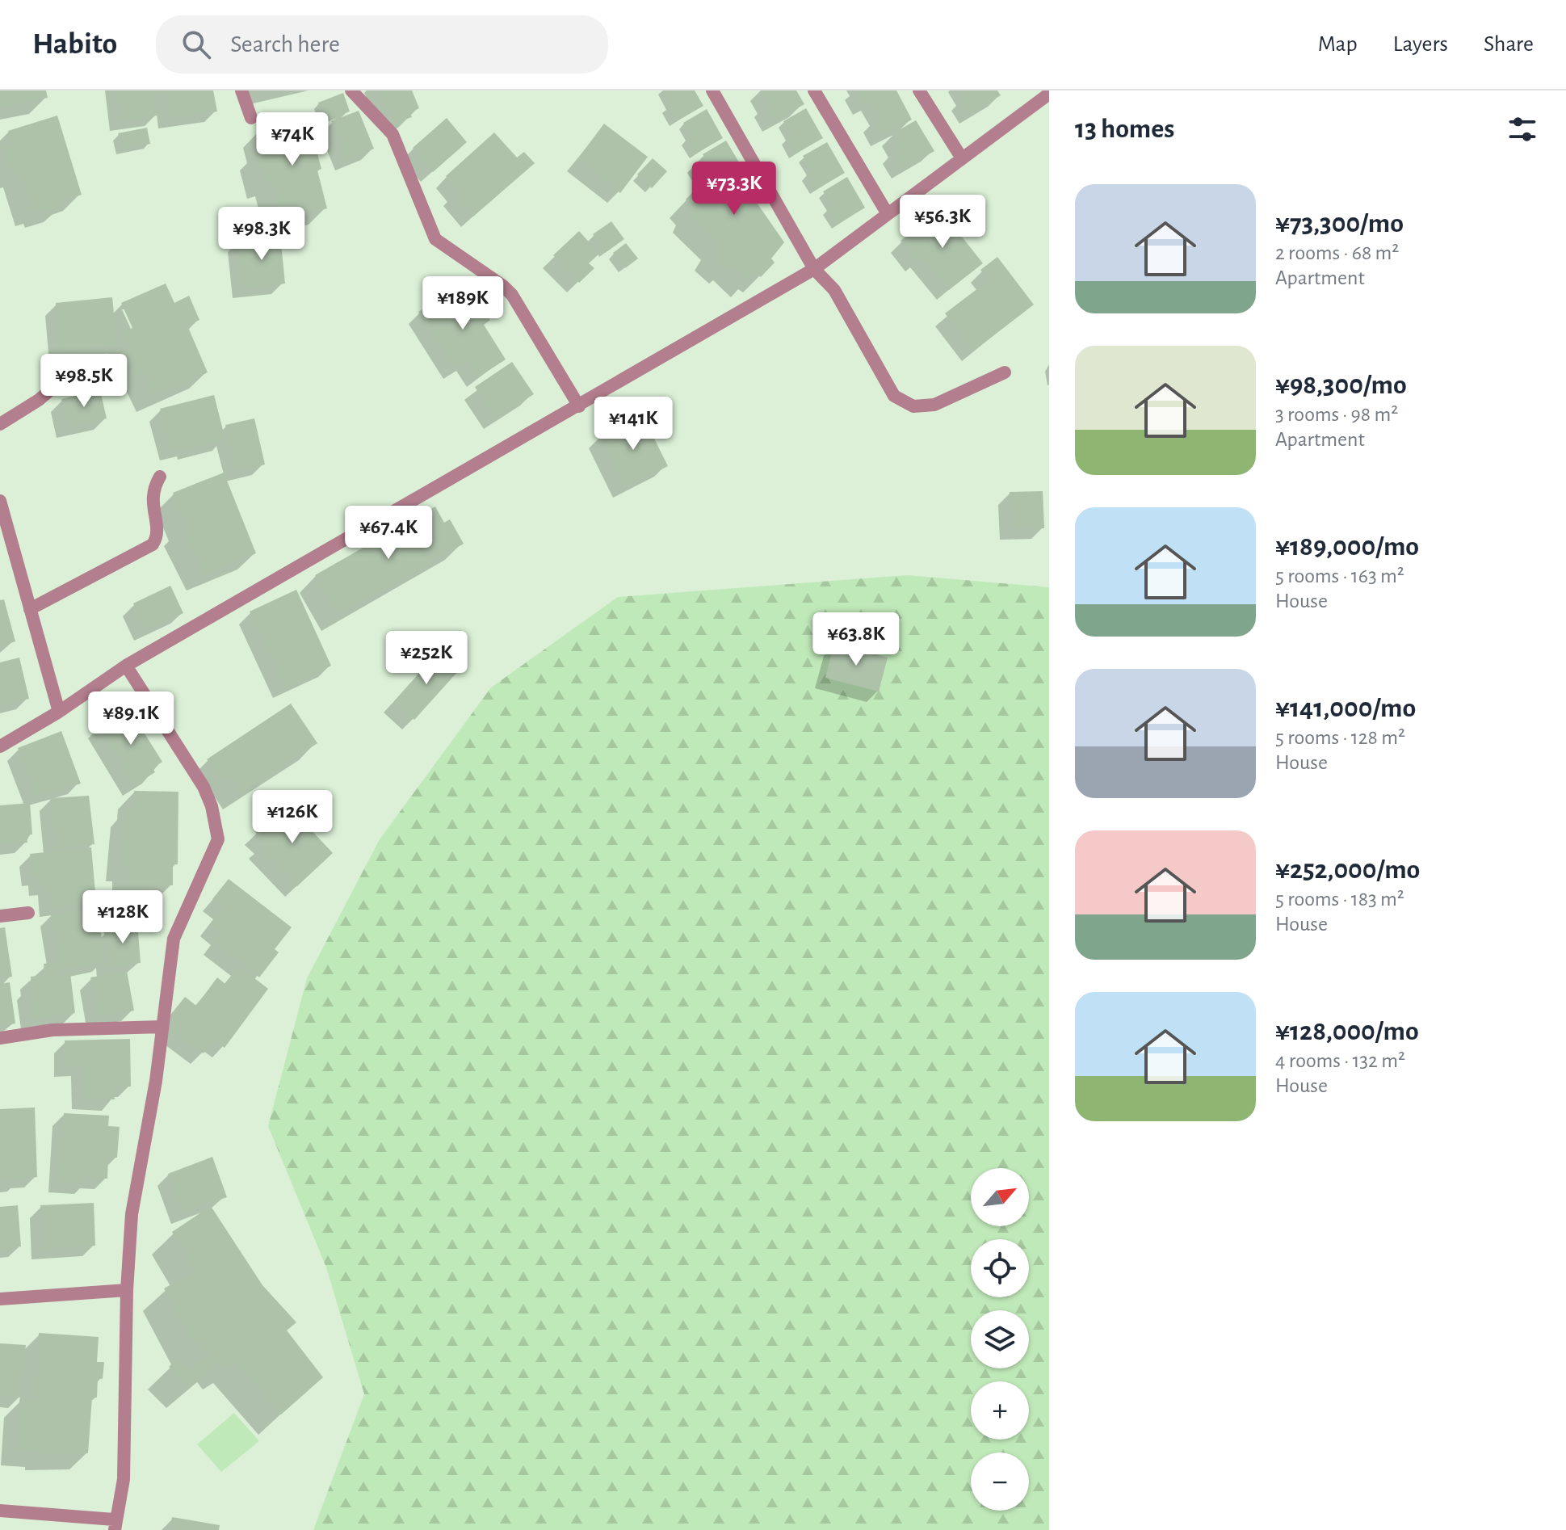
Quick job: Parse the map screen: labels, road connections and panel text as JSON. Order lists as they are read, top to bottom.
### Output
{
  "north": "top right",
  "page": {
    "header": "Habito",
    "search": "Search here",
    "nav": ["Map", "Layers", "Share"],
    "heading": "13 homes",
    "price": [
      "¥74K",
      "¥73.3K",
      "¥56.3K",
      "¥98.3K",
      "¥189K",
      "¥98.5K",
      "¥141K",
      "¥67.4K",
      "¥63.8K",
      "¥252K",
      "¥89.1K",
      "¥126K",
      "¥128K"
    ],
    "list": [
      {
        "name": "¥73,300/mo",
        "note": "2 rooms · 68 m² · Apartment"
      },
      {
        "name": "¥98,300/mo",
        "note": "3 rooms · 98 m² · Apartment"
      },
      {
        "name": "¥189,000/mo",
        "note": "5 rooms · 163 m² · House"
      },
      {
        "name": "¥141,000/mo",
        "note": "5 rooms · 128 m² · House"
      },
      {
        "name": "¥252,000/mo",
        "note": "5 rooms · 183 m² · House"
      },
      {
        "name": "¥128,000/mo",
        "note": "4 rooms · 132 m² · House"
      }
    ],
    "map_buttons": ["+", "−"]
  }
}
